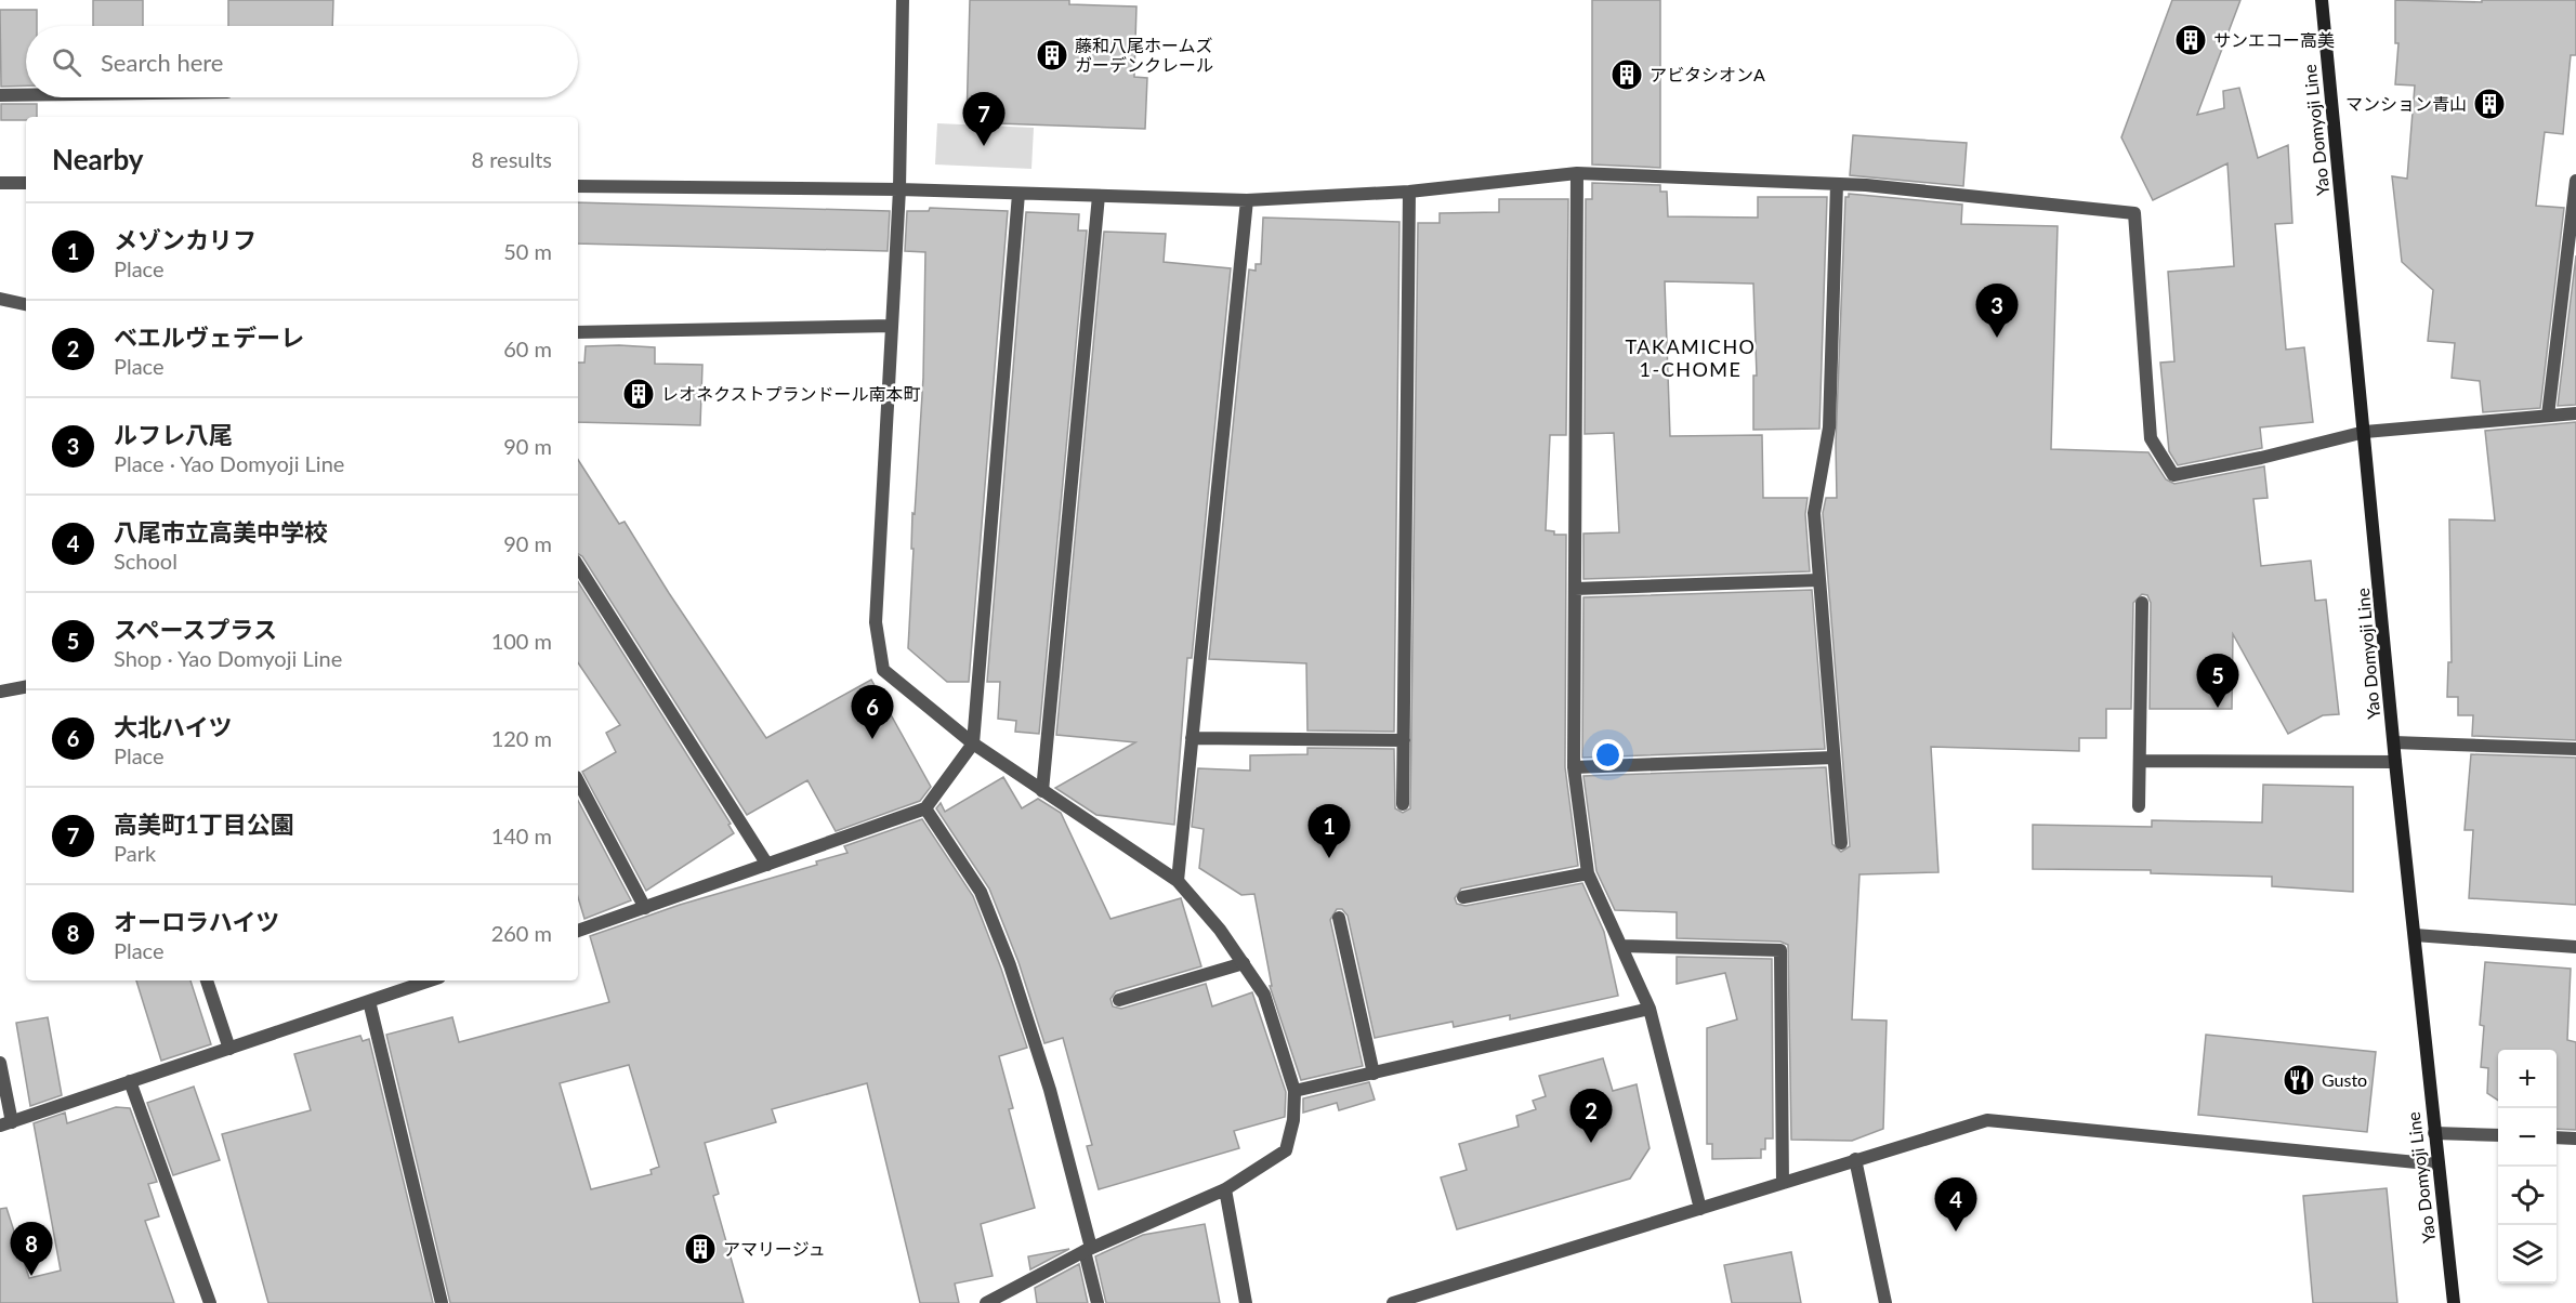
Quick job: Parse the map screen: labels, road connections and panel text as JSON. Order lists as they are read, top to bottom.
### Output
{
  "streets": {
    "main road": ["Yao Domyoji Line"]
  },
  "districts": ["TAKAMICHO 1-CHOME"],
  "places": {
    "building": [
      "サンエコー高美",
      "藤和八尾ホームズ ガーデンクレール",
      "アビタシオンA",
      "マンション青山",
      "レオネクストプランドール南本町",
      "アマリージュ"
    ],
    "restaurant": ["Gusto"]
  },
  "page": {
    "search": "Search here",
    "pins": [
      "7",
      "3",
      "5",
      "6",
      "1",
      "2",
      "4",
      "8"
    ],
    "heading": ["Nearby", "8 results"],
    "list": [
      {
        "mark": "1",
        "name": "メゾンカリフ",
        "note": "Place",
        "value": "50 m"
      },
      {
        "mark": "2",
        "name": "ベエルヴェデーレ",
        "note": "Place",
        "value": "60 m"
      },
      {
        "mark": "3",
        "name": "ルフレ八尾",
        "note": "Place · Yao Domyoji Line",
        "value": "90 m"
      },
      {
        "mark": "4",
        "name": "八尾市立高美中学校",
        "note": "School",
        "value": "90 m"
      },
      {
        "mark": "5",
        "name": "スペースプラス",
        "note": "Shop · Yao Domyoji Line",
        "value": "100 m"
      },
      {
        "mark": "6",
        "name": "大北ハイツ",
        "note": "Place",
        "value": "120 m"
      },
      {
        "mark": "7",
        "name": "高美町1丁目公園",
        "note": "Park",
        "value": "140 m"
      },
      {
        "mark": "8",
        "name": "オーロラハイツ",
        "note": "Place",
        "value": "260 m"
      }
    ],
    "map_buttons": ["+", "−"]
  }
}
